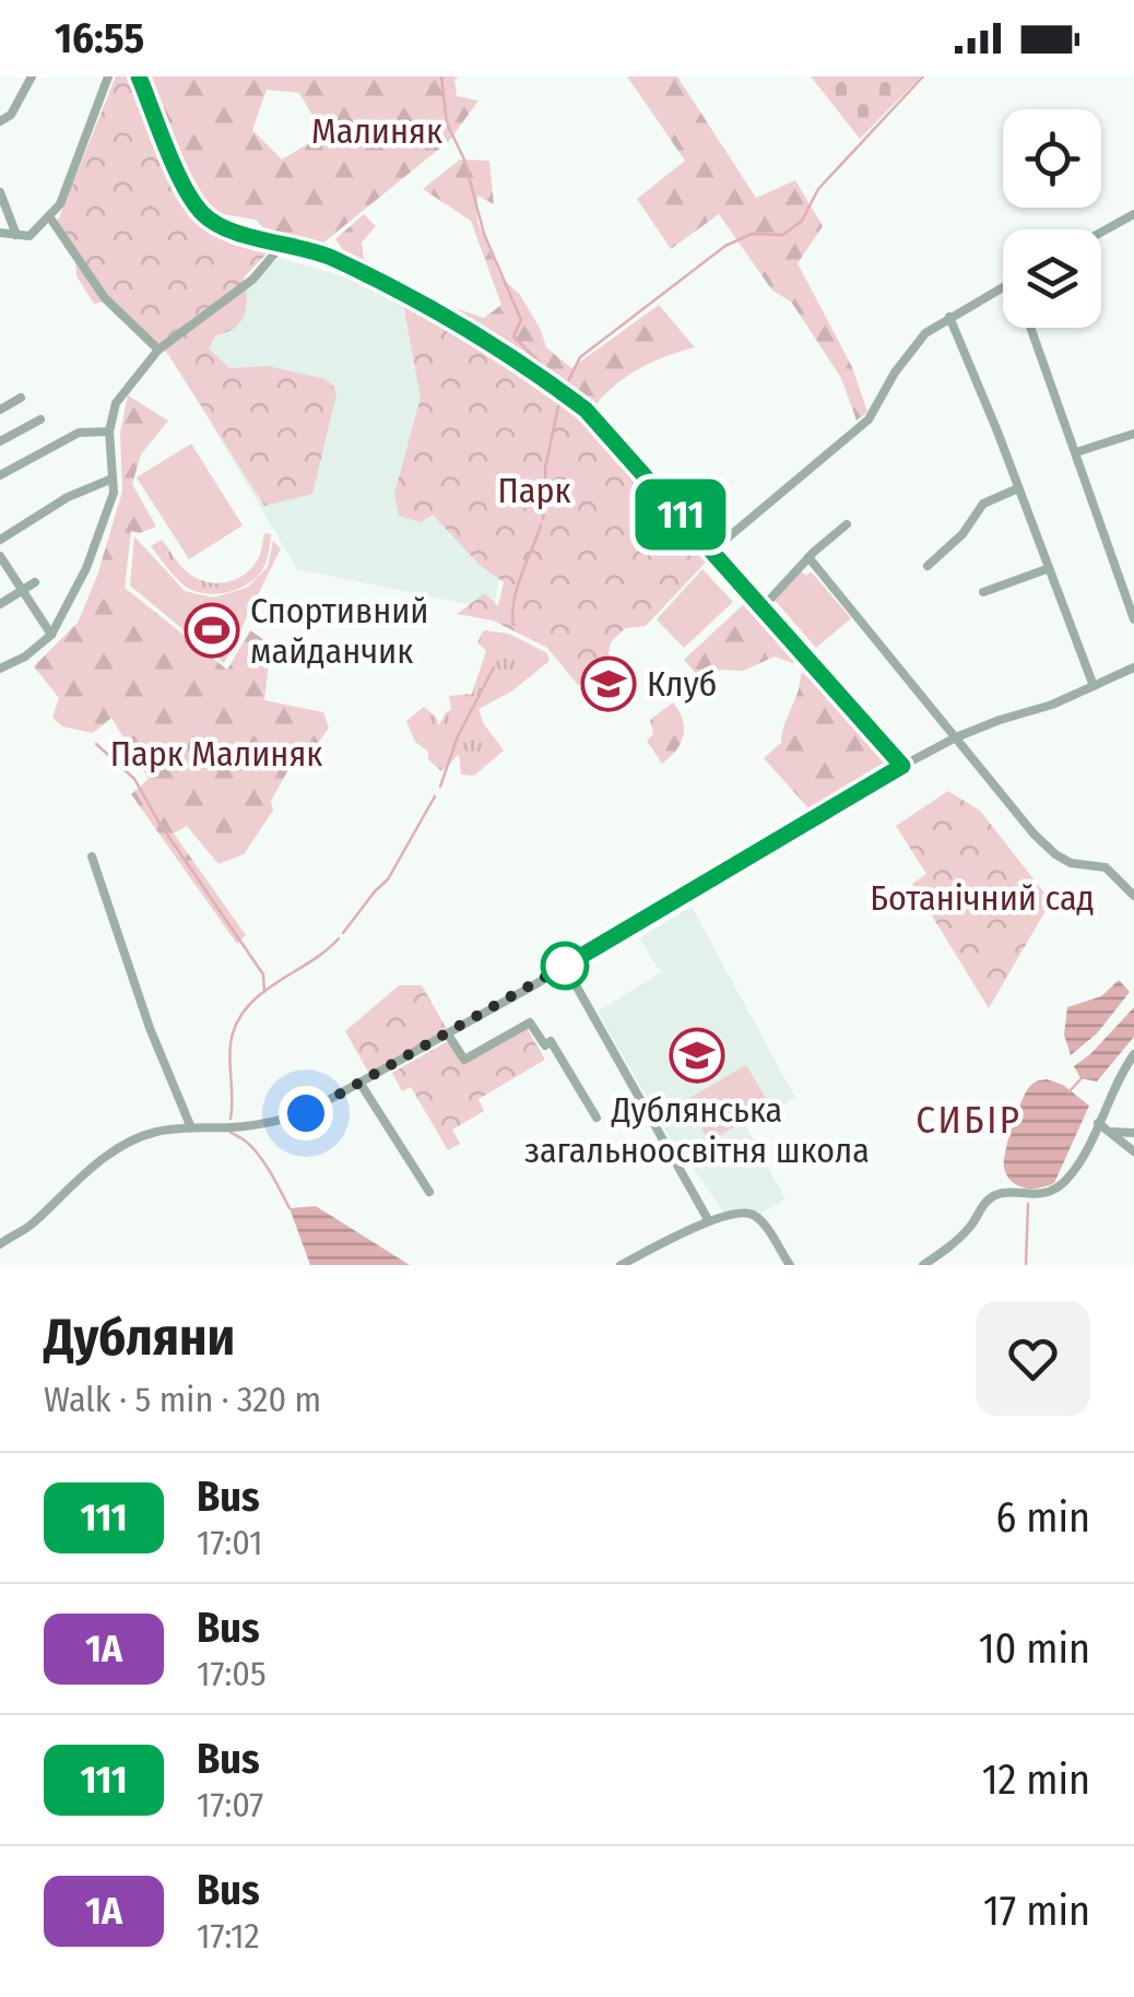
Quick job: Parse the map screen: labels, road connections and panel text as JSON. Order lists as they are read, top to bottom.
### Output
{
  "districts": ["СИБІР"],
  "parks": [
    "Малиняк",
    "Парк",
    "Парк Малиняк",
    "Ботанічний сад"
  ],
  "places": {
    "sports": ["Спортивний майданчик"],
    "school or university": ["Клуб", "Дублянська загальноосвітня школа"]
  },
  "lines": ["bus line 111"],
  "page": {
    "status": "16:55",
    "on_map": "111",
    "heading": ["Дубляни", "Walk · 5 min · 320 m"],
    "list": [
      {
        "mark": "111",
        "name": "Bus",
        "note": "17:01",
        "value": "6 min"
      },
      {
        "mark": "1А",
        "name": "Bus",
        "note": "17:05",
        "value": "10 min"
      },
      {
        "mark": "111",
        "name": "Bus",
        "note": "17:07",
        "value": "12 min"
      },
      {
        "mark": "1А",
        "name": "Bus",
        "note": "17:12",
        "value": "17 min"
      }
    ]
  }
}
